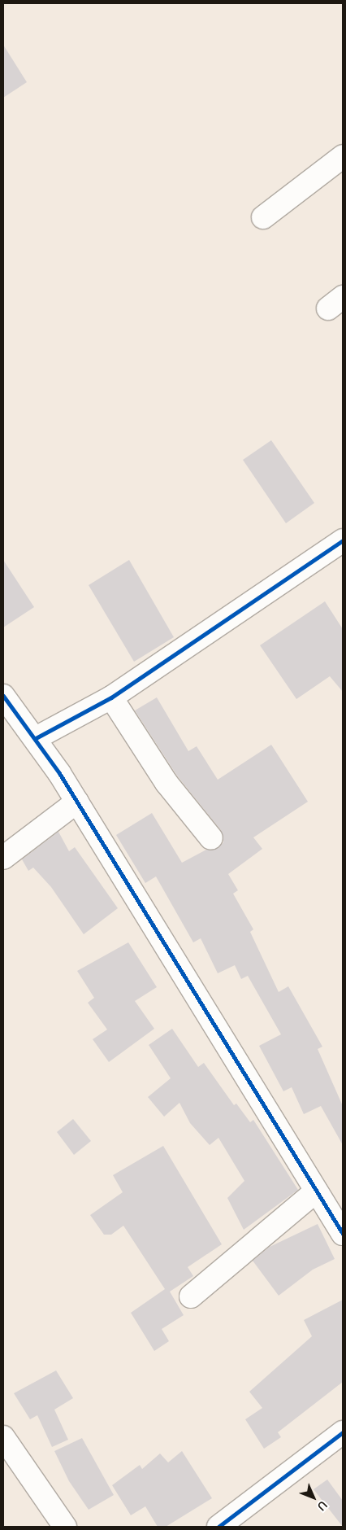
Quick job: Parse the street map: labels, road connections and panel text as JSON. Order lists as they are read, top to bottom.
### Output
{
  "north": "bottom right"
}
